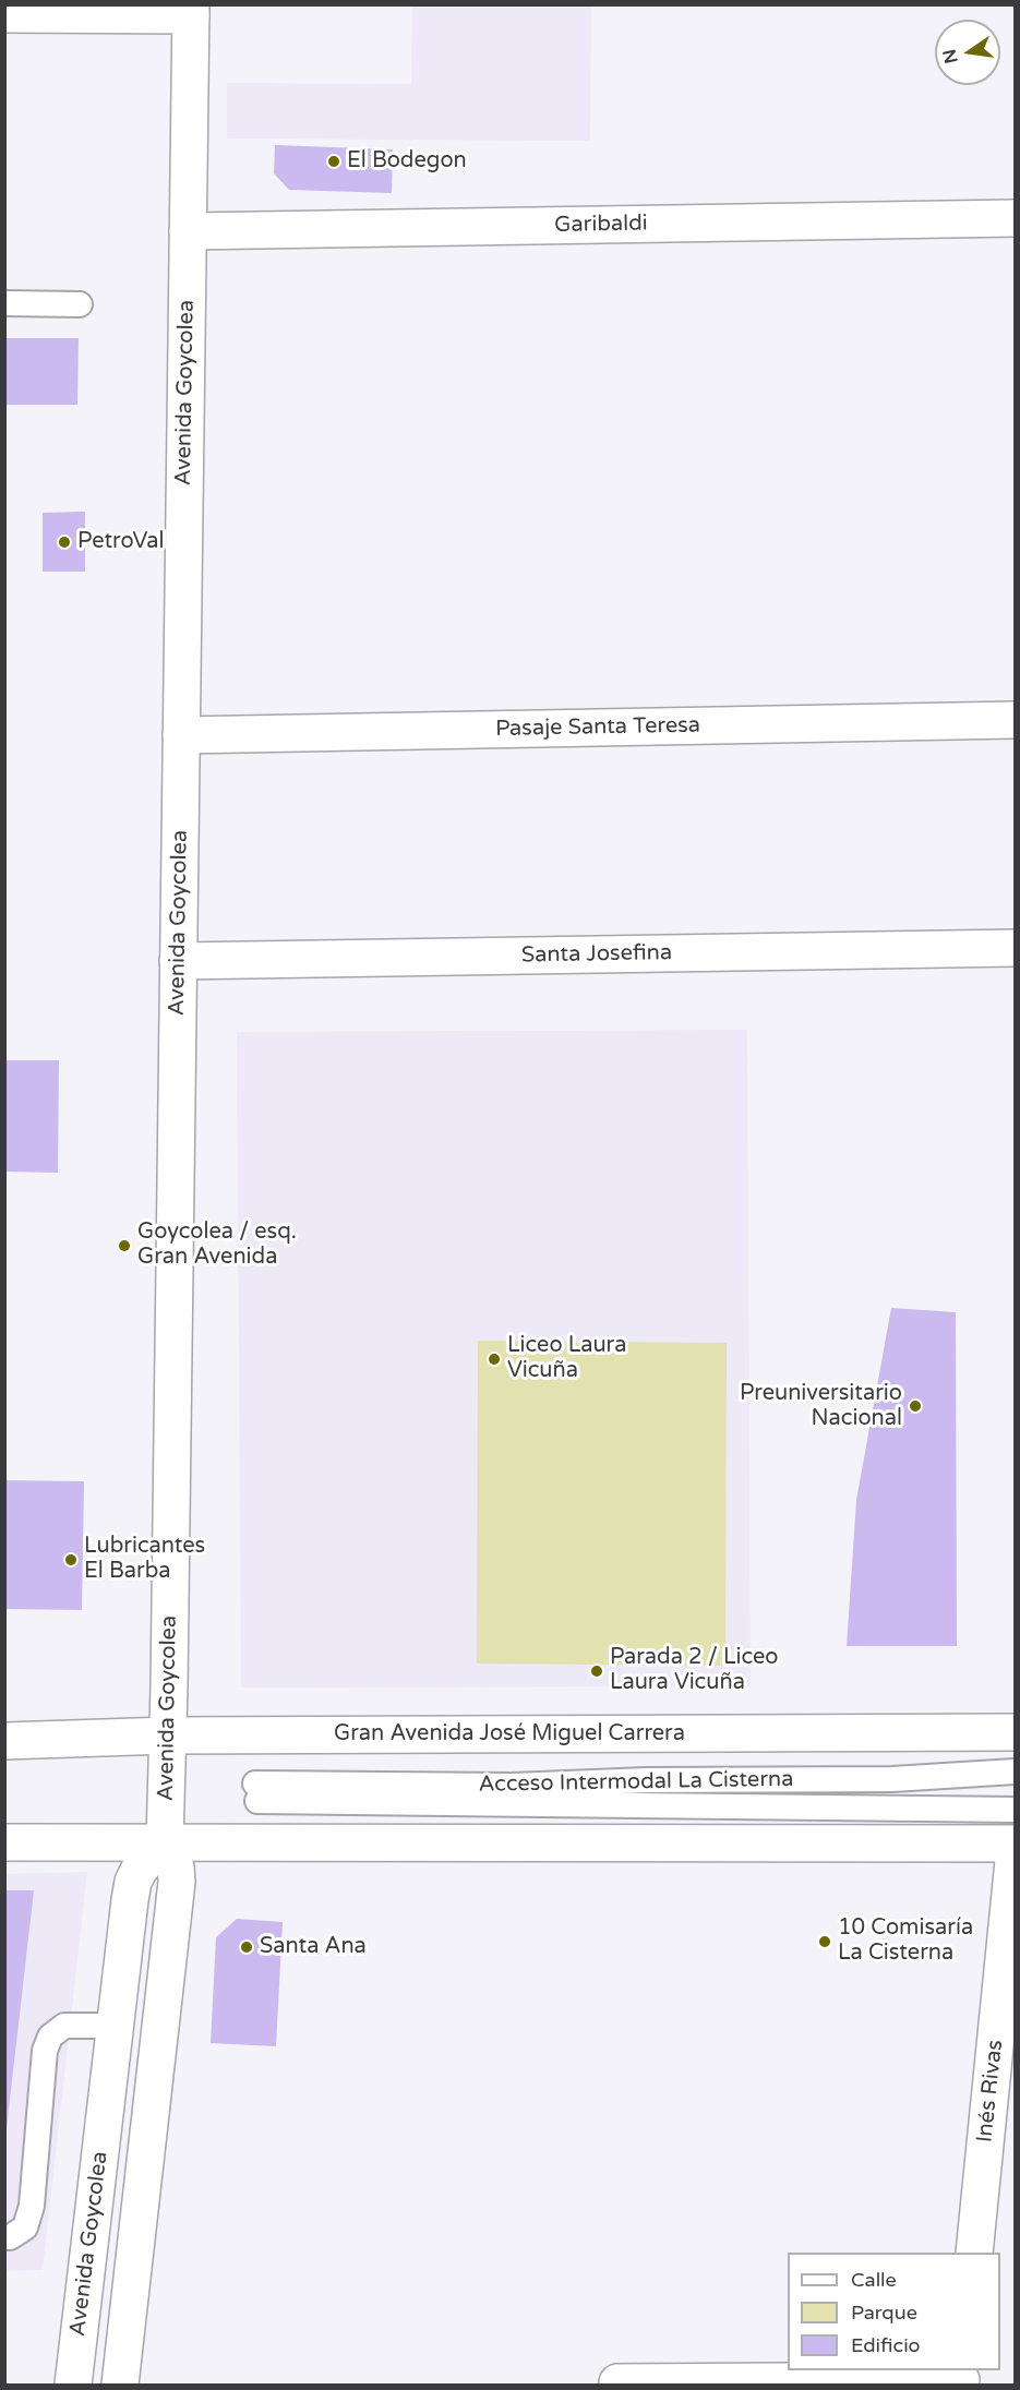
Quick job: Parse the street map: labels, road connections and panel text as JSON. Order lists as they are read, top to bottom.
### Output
{
  "streets": {
    "street": [
      "Garibaldi",
      "Avenida Goycolea",
      "Pasaje Santa Teresa",
      "Santa Josefina",
      "Gran Avenida José Miguel Carrera",
      "Inés Rivas"
    ],
    "lane": ["Acceso Intermodal La Cisterna"]
  },
  "crossings": [
    ["Garibaldi", "Avenida Goycolea"],
    ["Avenida Goycolea", "Pasaje Santa Teresa"],
    ["Avenida Goycolea", "Santa Josefina"],
    ["Avenida Goycolea", "Gran Avenida José Miguel Carrera"]
  ],
  "places": [
    "El Bodegon",
    "PetroVal",
    "Goycolea / esq. Gran Avenida",
    "Liceo Laura Vicuña",
    "Preuniversitario Nacional",
    "Lubricantes El Barba",
    "Parada 2 / Liceo Laura Vicuña",
    "10 Comisaría La Cisterna",
    "Santa Ana"
  ],
  "legend": ["Calle", "Parque", "Edificio"],
  "north": "left"
}
